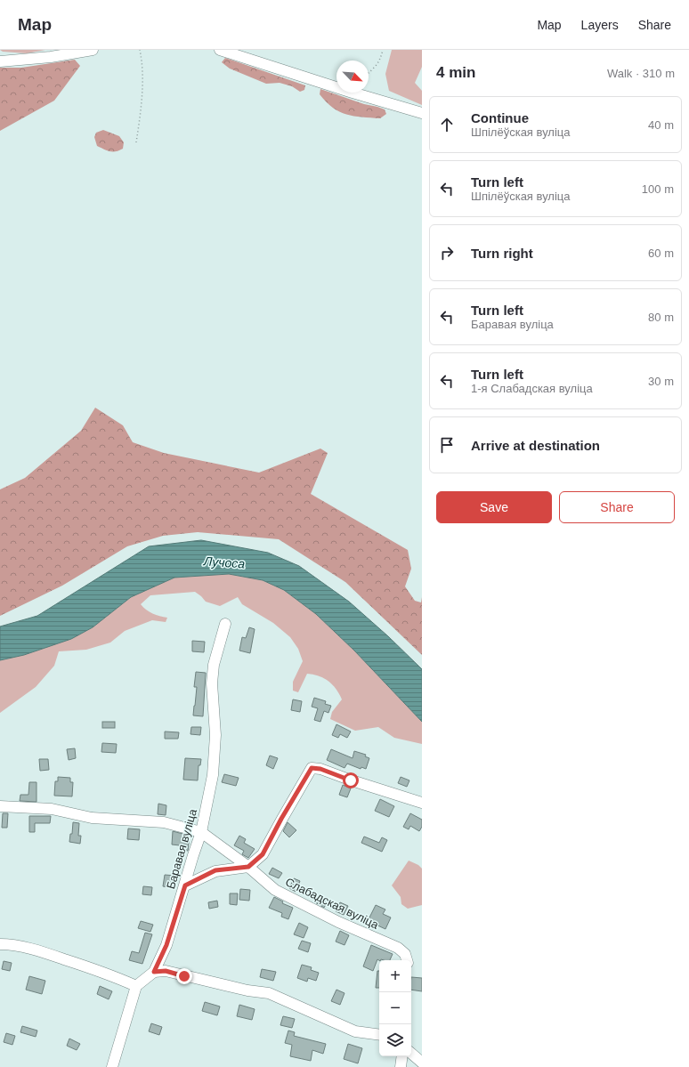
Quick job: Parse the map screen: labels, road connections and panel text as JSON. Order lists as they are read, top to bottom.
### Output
{
  "streets": {
    "street": ["Баравая вуліца", "Слабадская вуліца"]
  },
  "crossings": [
    ["Баравая вуліца", "Слабадская вуліца"]
  ],
  "water": ["Лучоса"],
  "north": "bottom right",
  "page": {
    "header": "Map",
    "nav": ["Map", "Layers", "Share"],
    "heading": ["4 min", "Walk · 310 m"],
    "list": [
      ["Continue", "Шпілёўская вуліца", "40 m"],
      ["Turn left", "Шпілёўская вуліца", "100 m"],
      ["Turn right", "60 m"],
      ["Turn left", "Баравая вуліца", "80 m"],
      ["Turn left", "1-я Слабадская вуліца", "30 m"],
      "Arrive at destination"
    ],
    "buttons": ["Save", "Share"],
    "map_buttons": ["+", "−"]
  }
}
